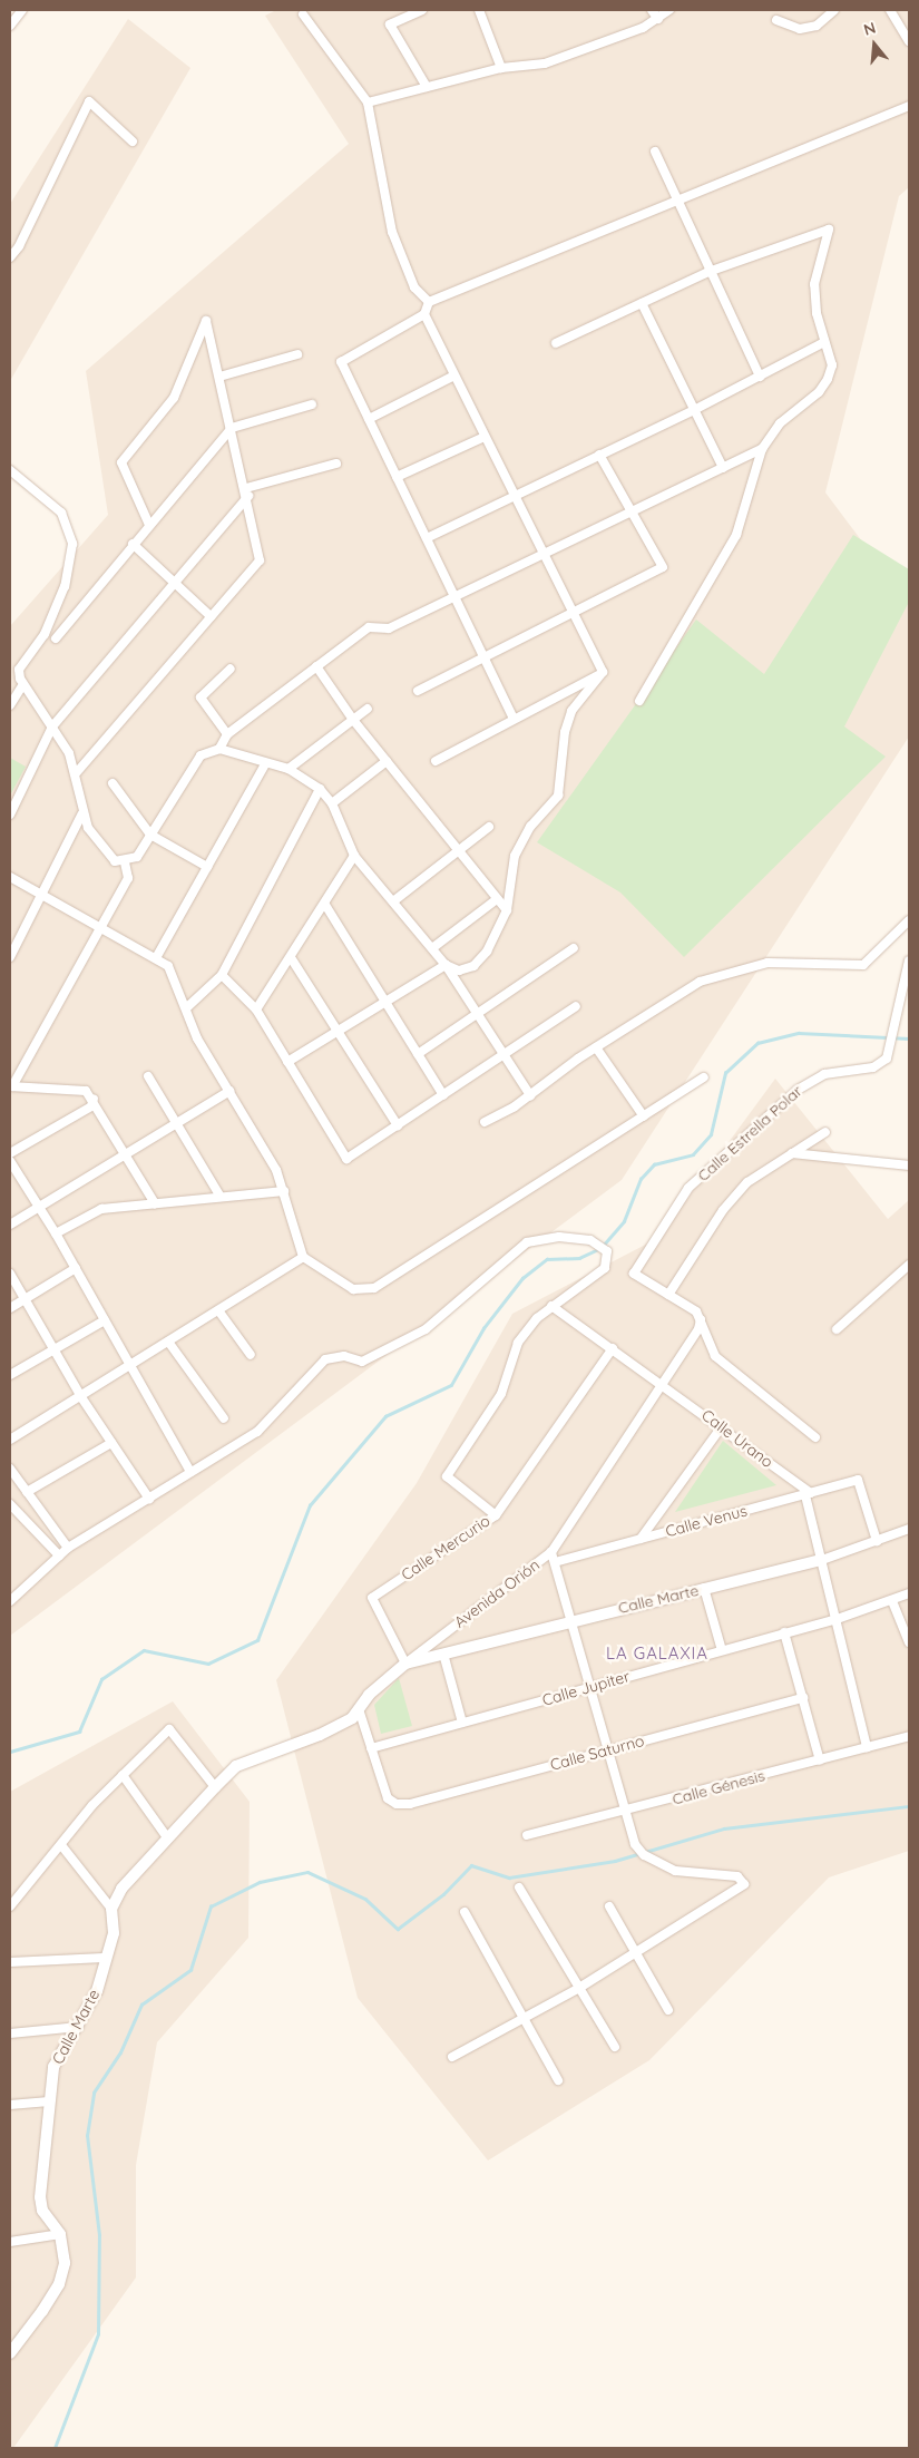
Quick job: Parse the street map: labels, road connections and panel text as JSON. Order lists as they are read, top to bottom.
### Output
{
  "streets": {
    "street": [
      "Calle Estrella Polar",
      "Calle Urano",
      "Calle Venus",
      "Calle Mercurio",
      "Avenida Orión",
      "Calle Marte",
      "Calle Jupiter",
      "Calle Saturno",
      "Calle Génesis"
    ]
  },
  "crossings": [
    ["Calle Urano", "Calle Venus"],
    ["Calle Urano", "Calle Mercurio"],
    ["Calle Urano", "Avenida Orión"],
    ["Calle Venus", "Calle Marte"],
    ["Calle Mercurio", "Avenida Orión"],
    ["Calle Mercurio", "Calle Marte"],
    ["Avenida Orión", "Calle Marte"],
    ["Calle Jupiter", "Calle Saturno"]
  ],
  "districts": ["LA GALAXIA"],
  "north": "top"
}
